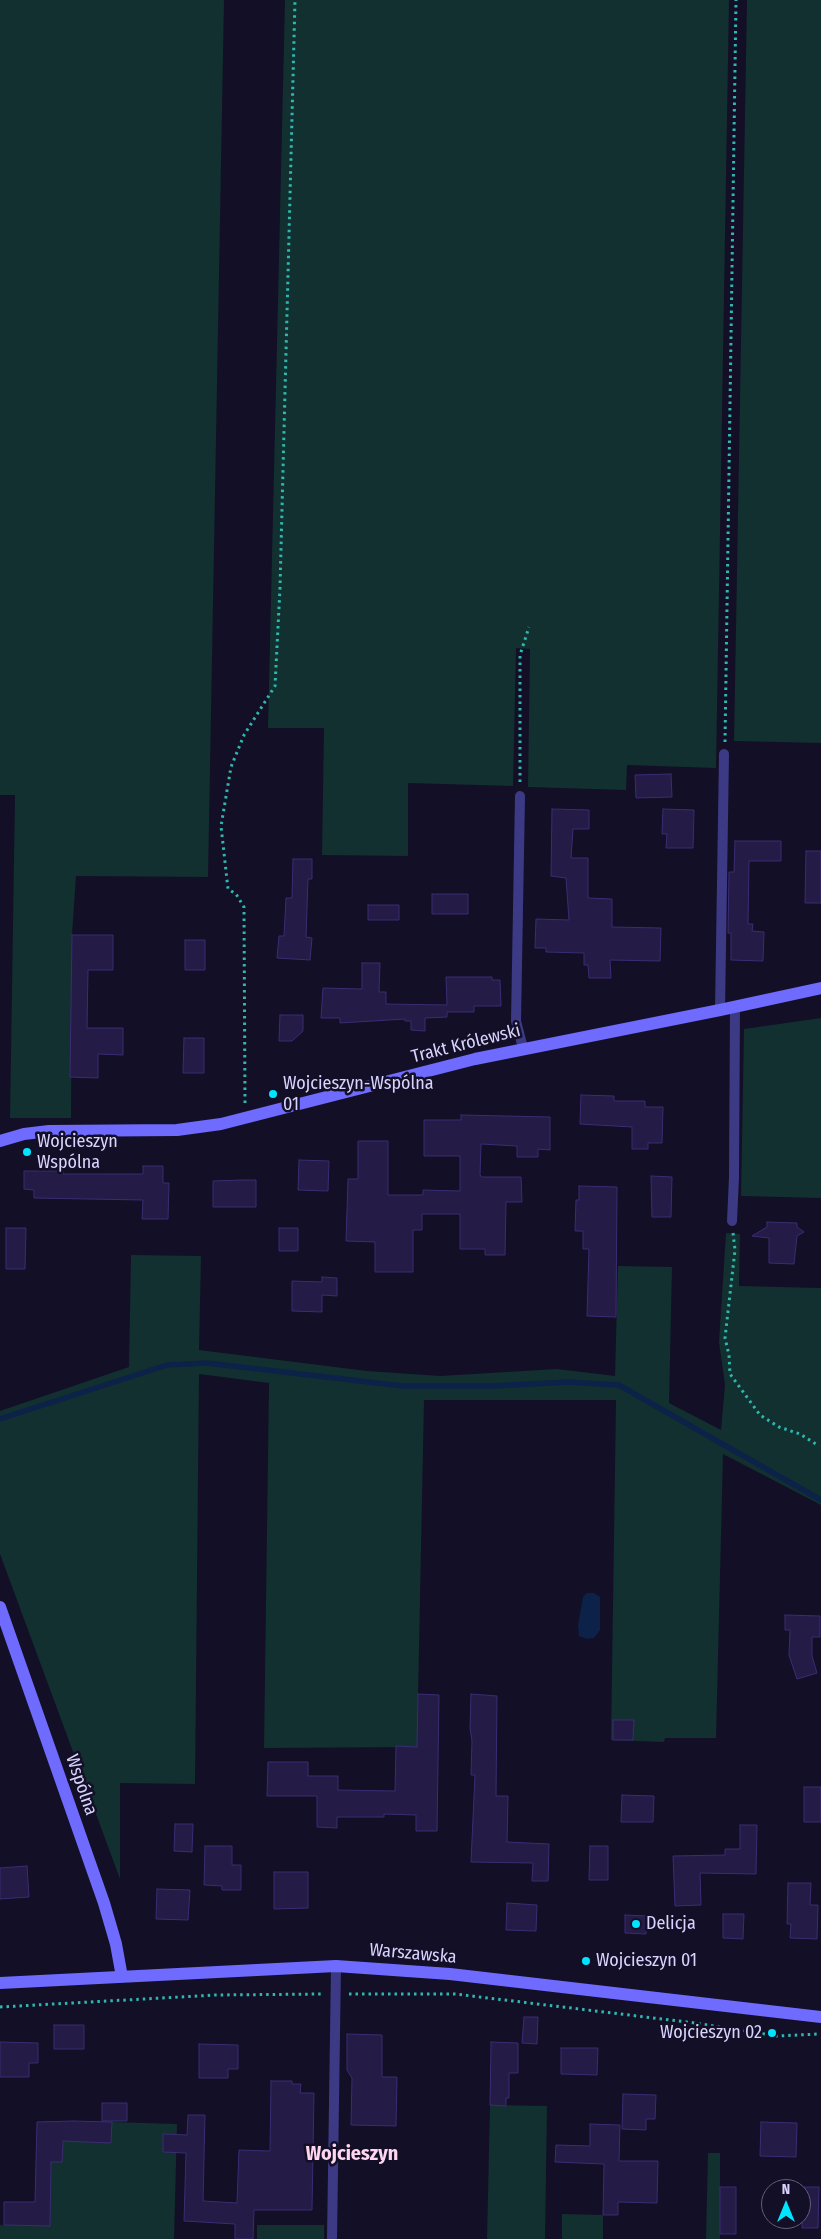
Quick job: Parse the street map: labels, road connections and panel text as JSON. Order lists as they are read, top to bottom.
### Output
{
  "streets": {
    "street": ["Trakt Królewski", "Wspólna", "Warszawska"]
  },
  "crossings": [
    ["Wspólna", "Warszawska"]
  ],
  "districts": ["Wojcieszyn"],
  "places": [
    "Wojcieszyn-Wspólna 01",
    "Wojcieszyn Wspólna",
    "Delicja",
    "Wojcieszyn 01",
    "Wojcieszyn 02"
  ],
  "north": "top"
}
